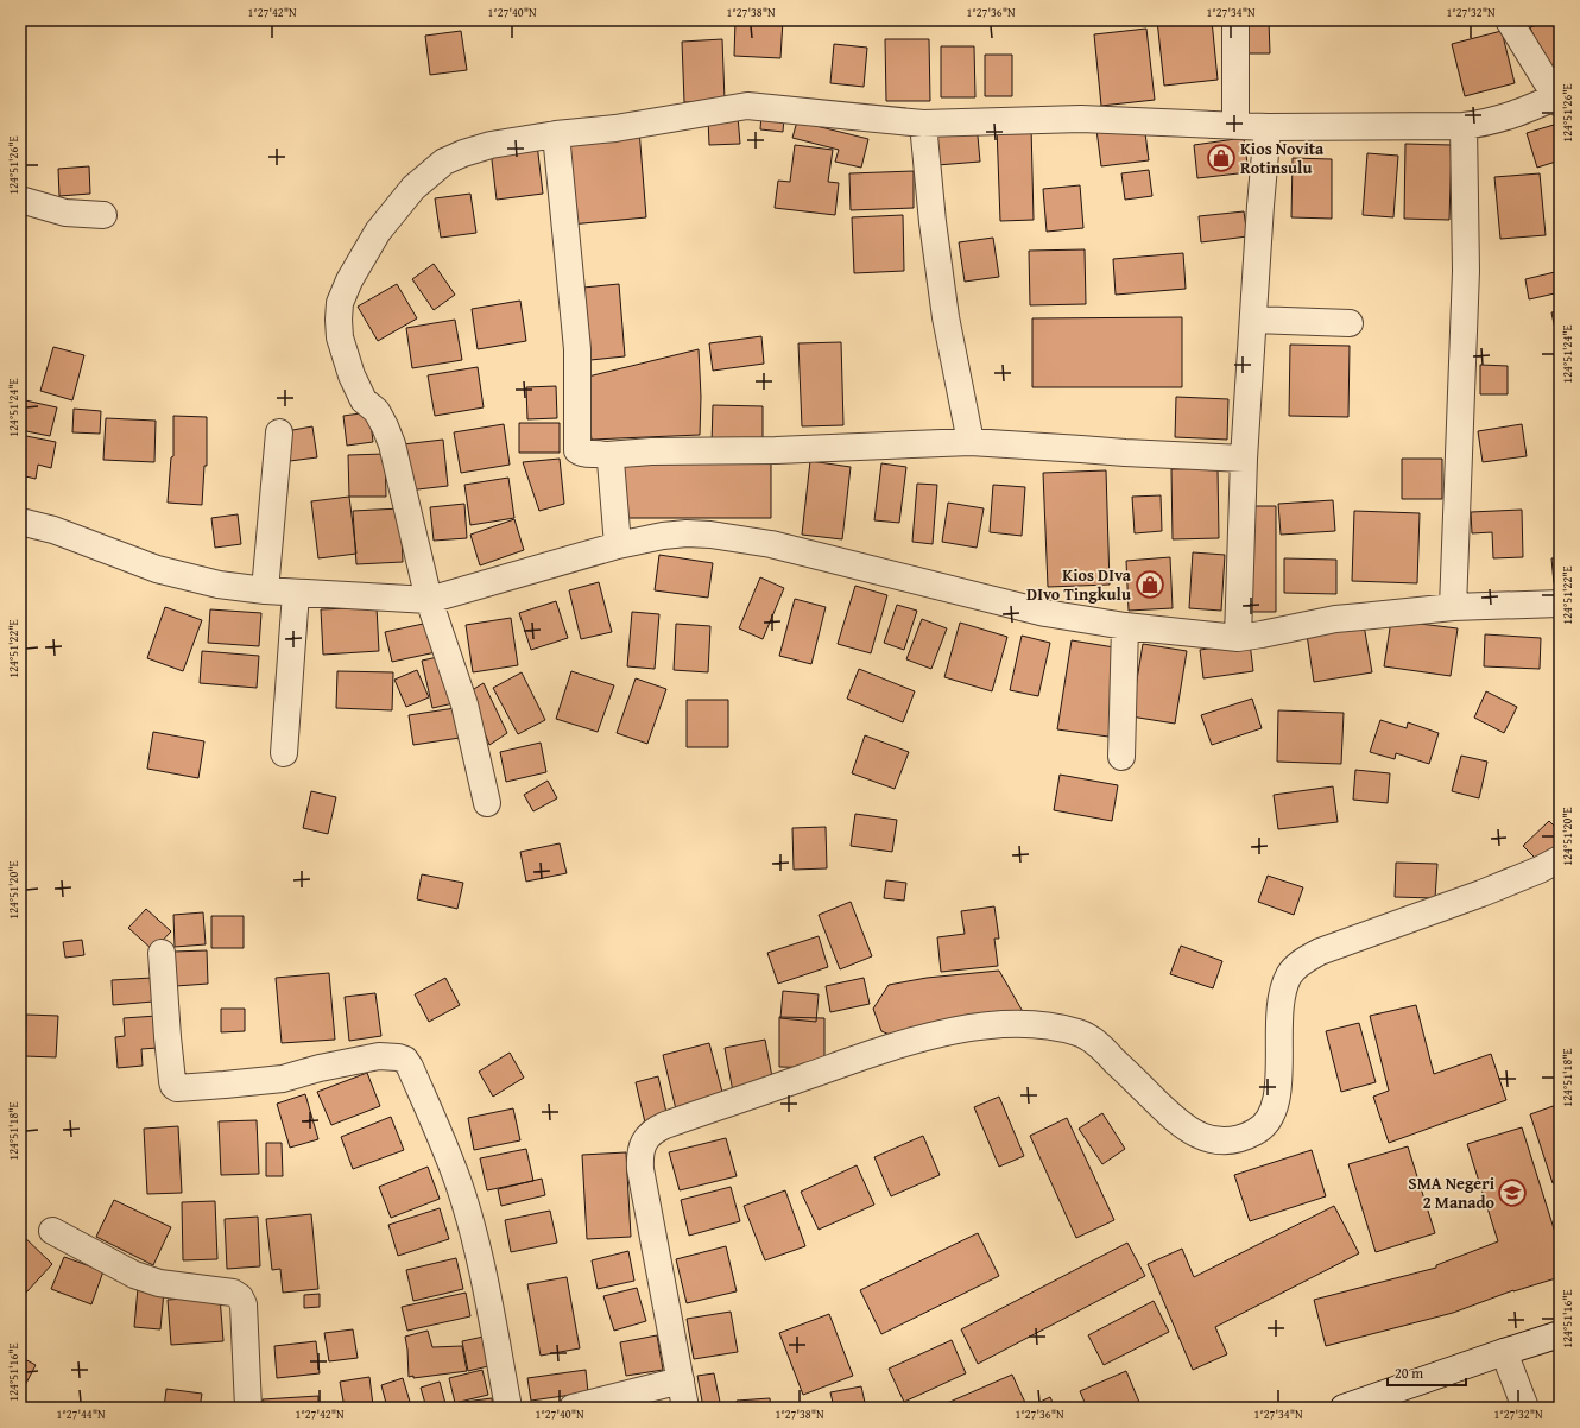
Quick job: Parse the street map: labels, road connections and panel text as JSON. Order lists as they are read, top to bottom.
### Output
{
  "places": {
    "shop": ["Kios Novita Rotinsulu", "Kios DIva DIvo Tingkulu"],
    "school or university": ["SMA Negeri 2 Manado"]
  },
  "scale_bar": "20 m",
  "coordinates": [
    "1°27'42\"N",
    "1°27'40\"N",
    "1°27'38\"N",
    "1°27'36\"N",
    "1°27'34\"N",
    "1°27'32\"N",
    "124°51'26\"E",
    "124°51'24\"E",
    "124°51'22\"E",
    "124°51'20\"E",
    "124°51'18\"E",
    "124°51'16\"E",
    "1°27'44\"N"
  ]
}
